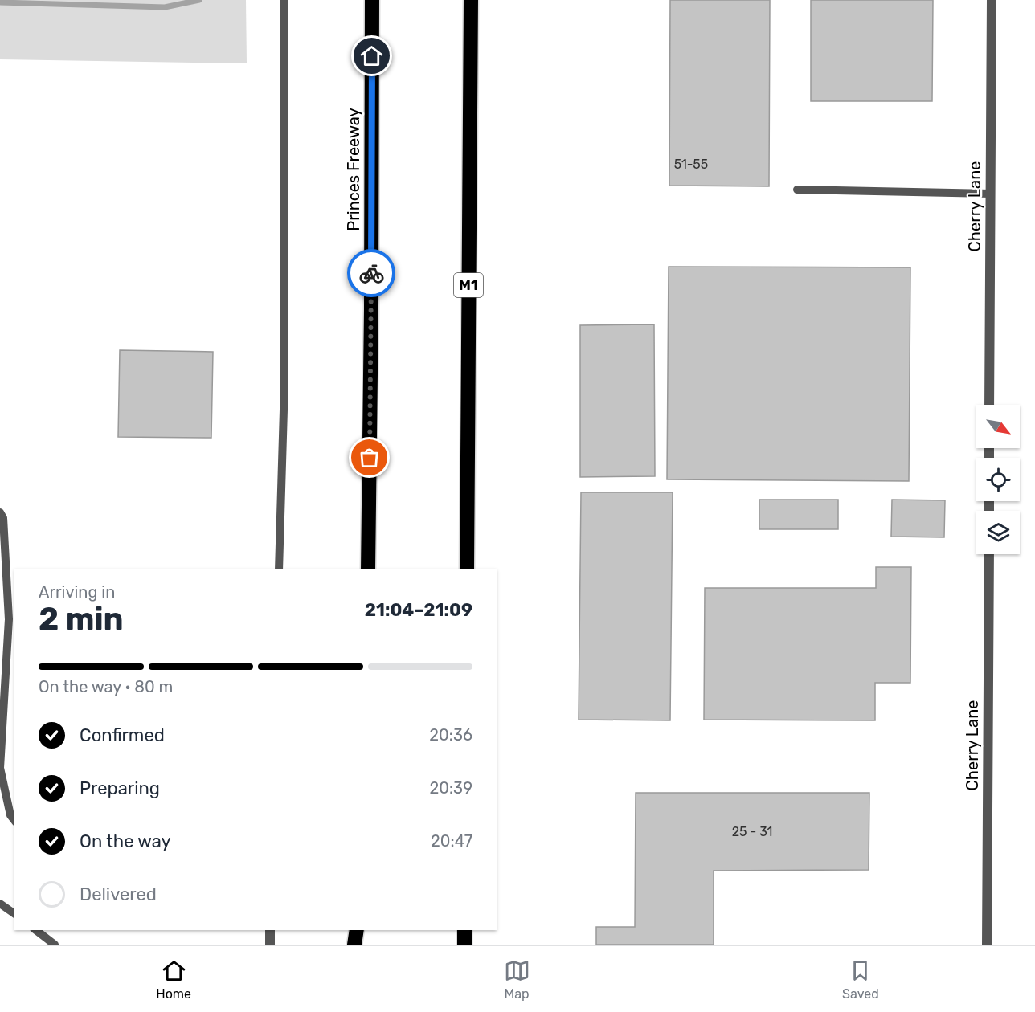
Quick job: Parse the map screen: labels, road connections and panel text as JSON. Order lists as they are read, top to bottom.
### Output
{
  "streets": {
    "highway": ["Princes Freeway", "M1"],
    "street": ["Cherry Lane"]
  },
  "house_numbers": ["51-55", "25 - 31"],
  "north": "bottom right",
  "page": {
    "heading": ["2 min", "Arriving in", "21:04–21:09"],
    "bar": "On the way · 80 m",
    "list": [
      ["Confirmed", "20:36"],
      ["Preparing", "20:39"],
      ["On the way", "20:47"],
      "Delivered"
    ],
    "tabs": ["Home", "Map", "Saved"]
  }
}
